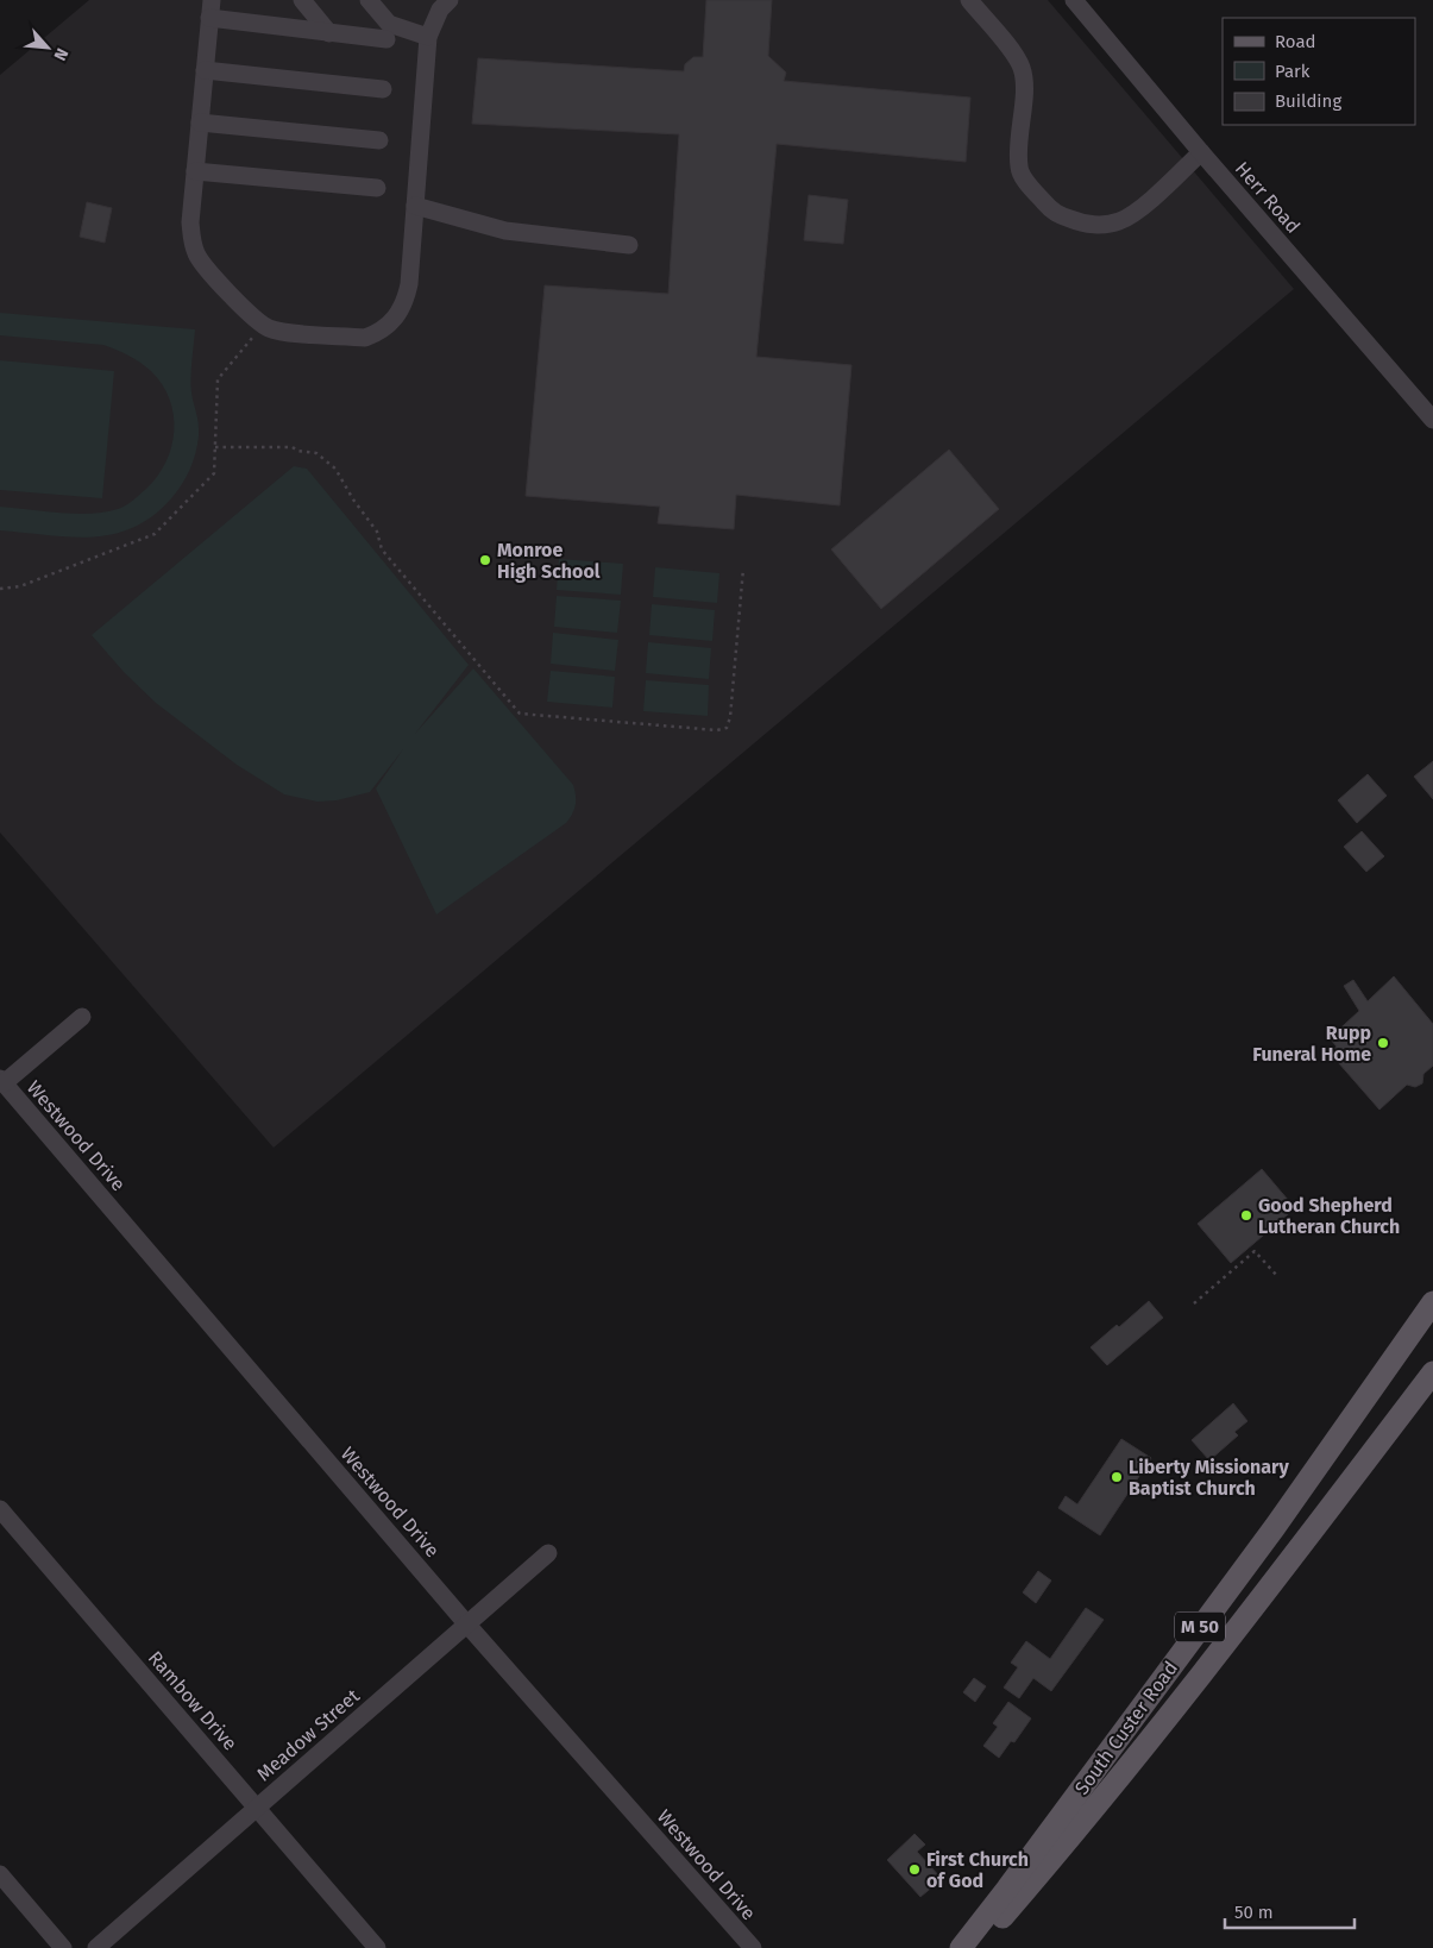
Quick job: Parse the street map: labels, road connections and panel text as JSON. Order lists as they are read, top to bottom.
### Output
{
  "streets": {
    "main road": ["M 50", "South Custer Road"],
    "street": [
      "Herr Road",
      "Westwood Drive",
      "Rambow Drive",
      "Meadow Street"
    ]
  },
  "crossings": [
    ["Westwood Drive", "Meadow Street"],
    ["Rambow Drive", "Meadow Street"]
  ],
  "places": [
    "Monroe High School",
    "Rupp Funeral Home",
    "Good Shepherd Lutheran Church",
    "Liberty Missionary Baptist Church",
    "First Church of God"
  ],
  "legend": ["Road", "Park", "Building"],
  "scale_bar": "50 m",
  "north": "bottom right"
}
